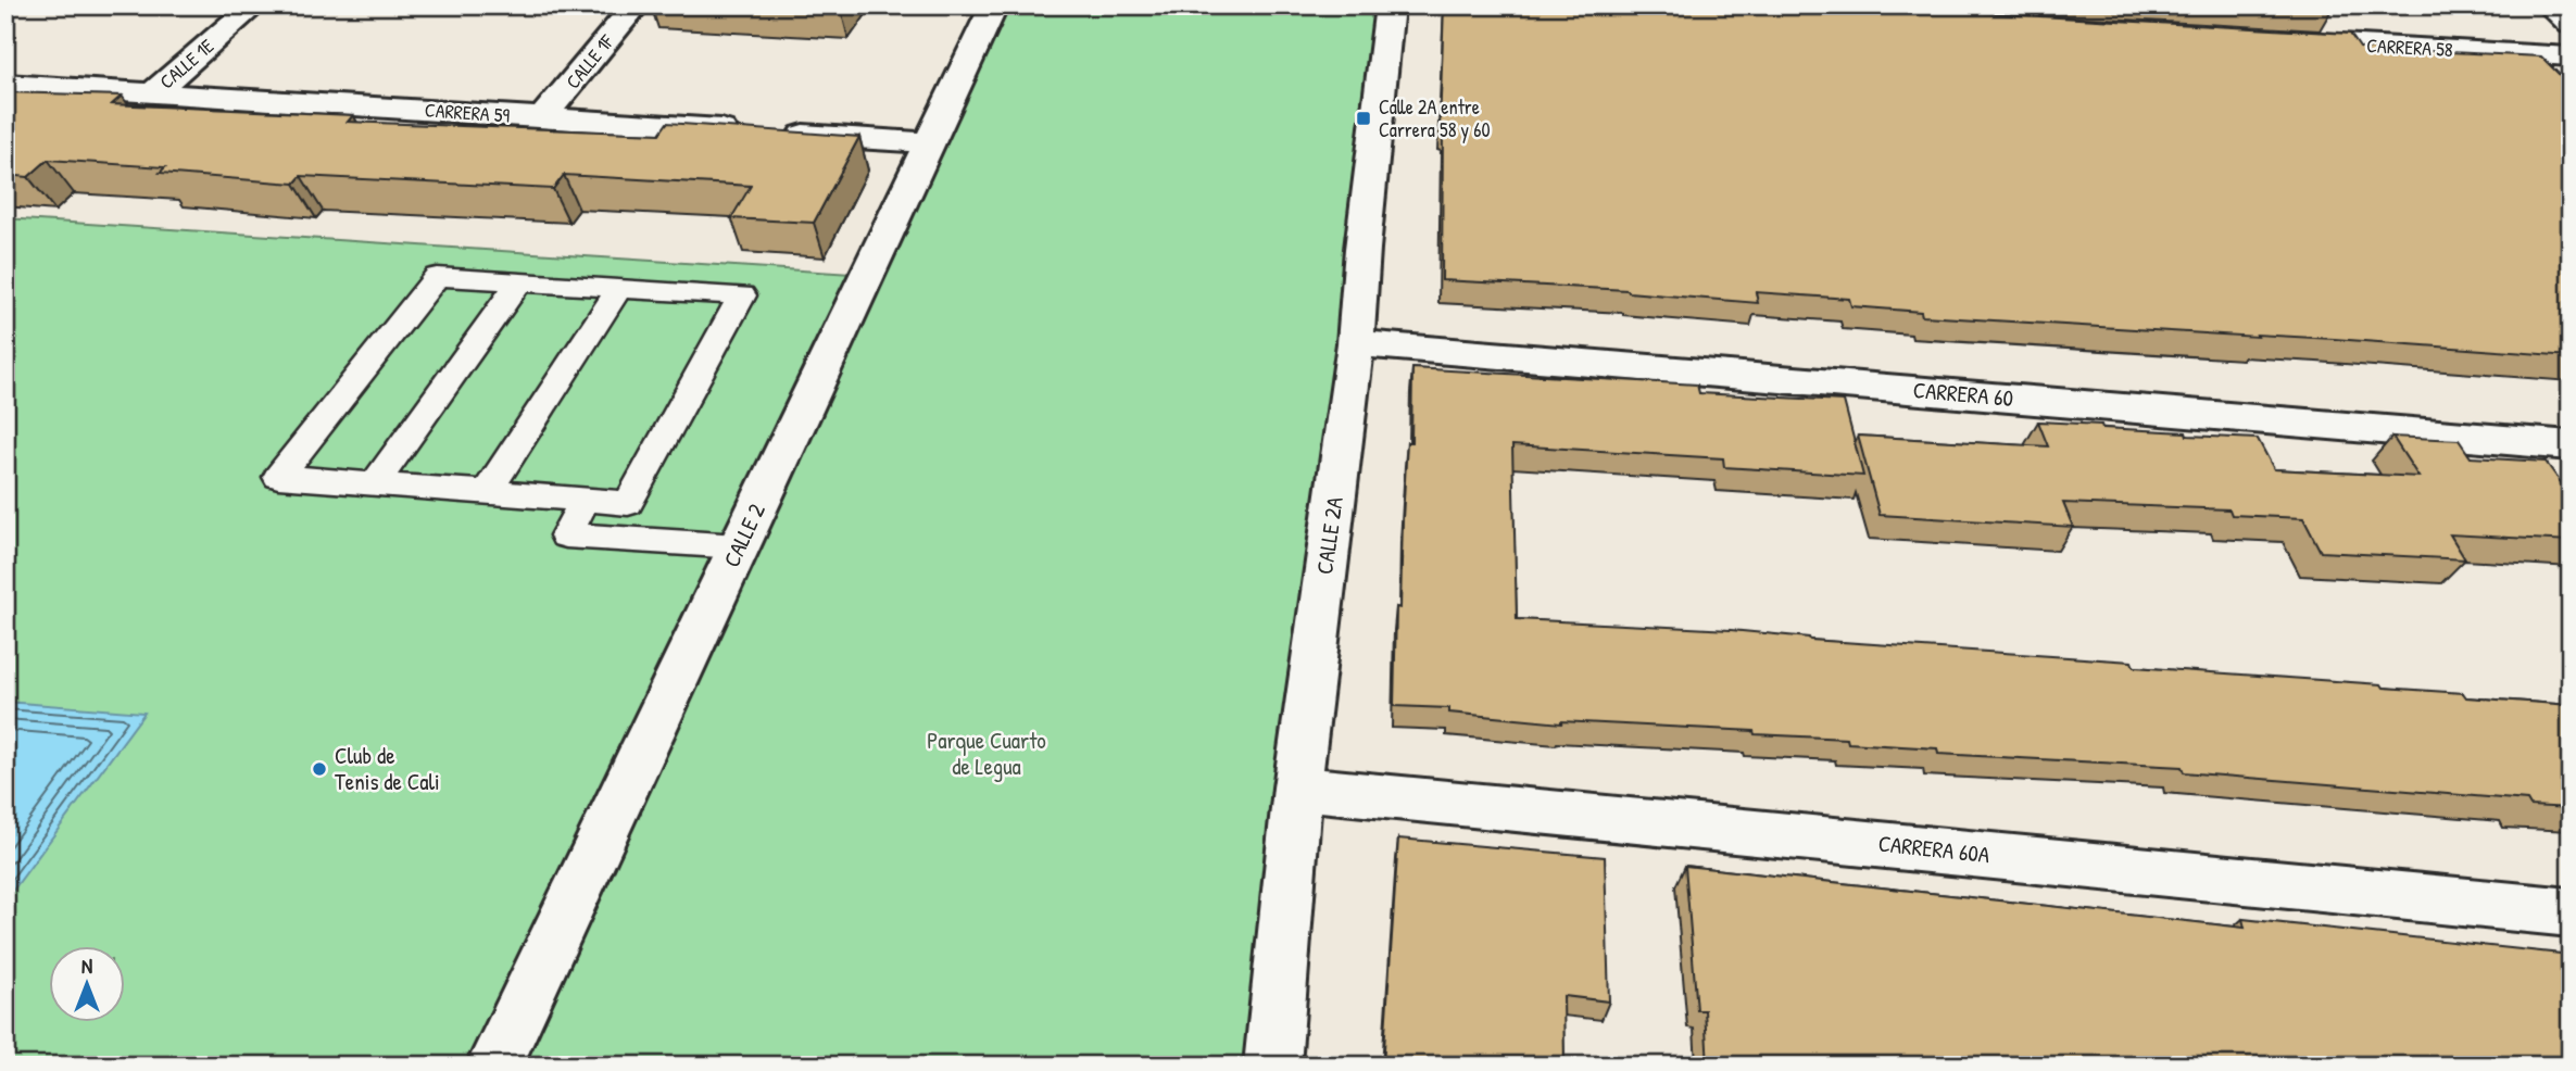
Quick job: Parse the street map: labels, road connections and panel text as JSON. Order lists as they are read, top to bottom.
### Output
{
  "streets": {
    "street": [
      "CARRERA 58",
      "CALLE 1F",
      "CALLE 1E",
      "CARRERA 59",
      "CARRERA 60",
      "CALLE 2",
      "CALLE 2A",
      "CARRERA 60A"
    ]
  },
  "crossings": [
    ["CALLE 1F", "CARRERA 59"],
    ["CALLE 1E", "CARRERA 59"],
    ["CARRERA 59", "CALLE 2"],
    ["CARRERA 60", "CALLE 2A"],
    ["CALLE 2A", "CARRERA 60A"]
  ],
  "parks": ["Parque Cuarto de Legua"],
  "places": {
    "transit": ["Calle 2A entre Carrera 58 y 60"],
    "other": ["Club de Tenis de Cali"]
  },
  "north": "top"
}
